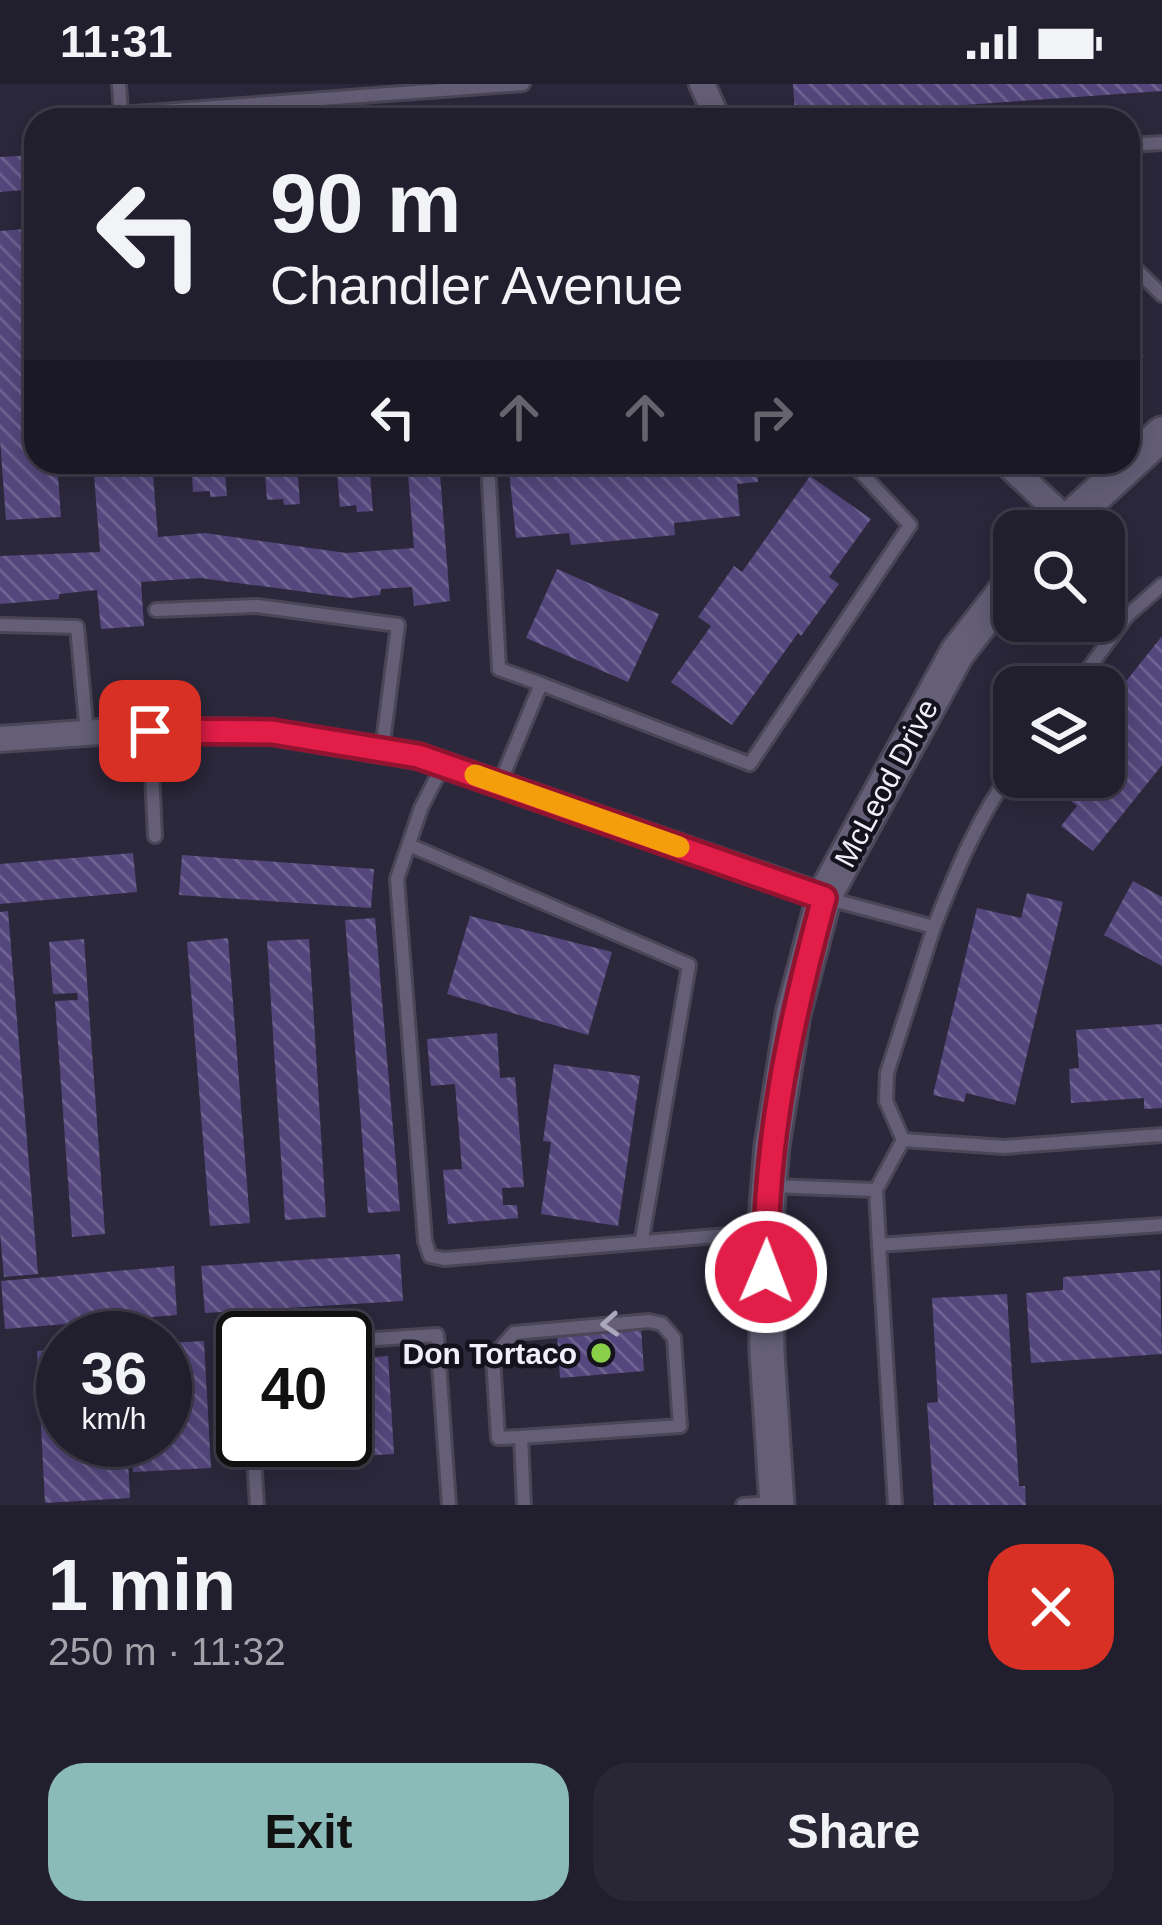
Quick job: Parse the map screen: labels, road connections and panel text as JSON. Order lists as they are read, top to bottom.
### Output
{
  "streets": {
    "street": ["McLeod Drive"]
  },
  "places": ["Don Tortaco"],
  "page": {
    "status": "11:31",
    "turn": ["90 m", "Chandler Avenue"],
    "speed": "36 km/h",
    "limit": "40",
    "heading": ["1 min", "250 m · 11:32"],
    "buttons": ["Exit", "Share"]
  }
}
